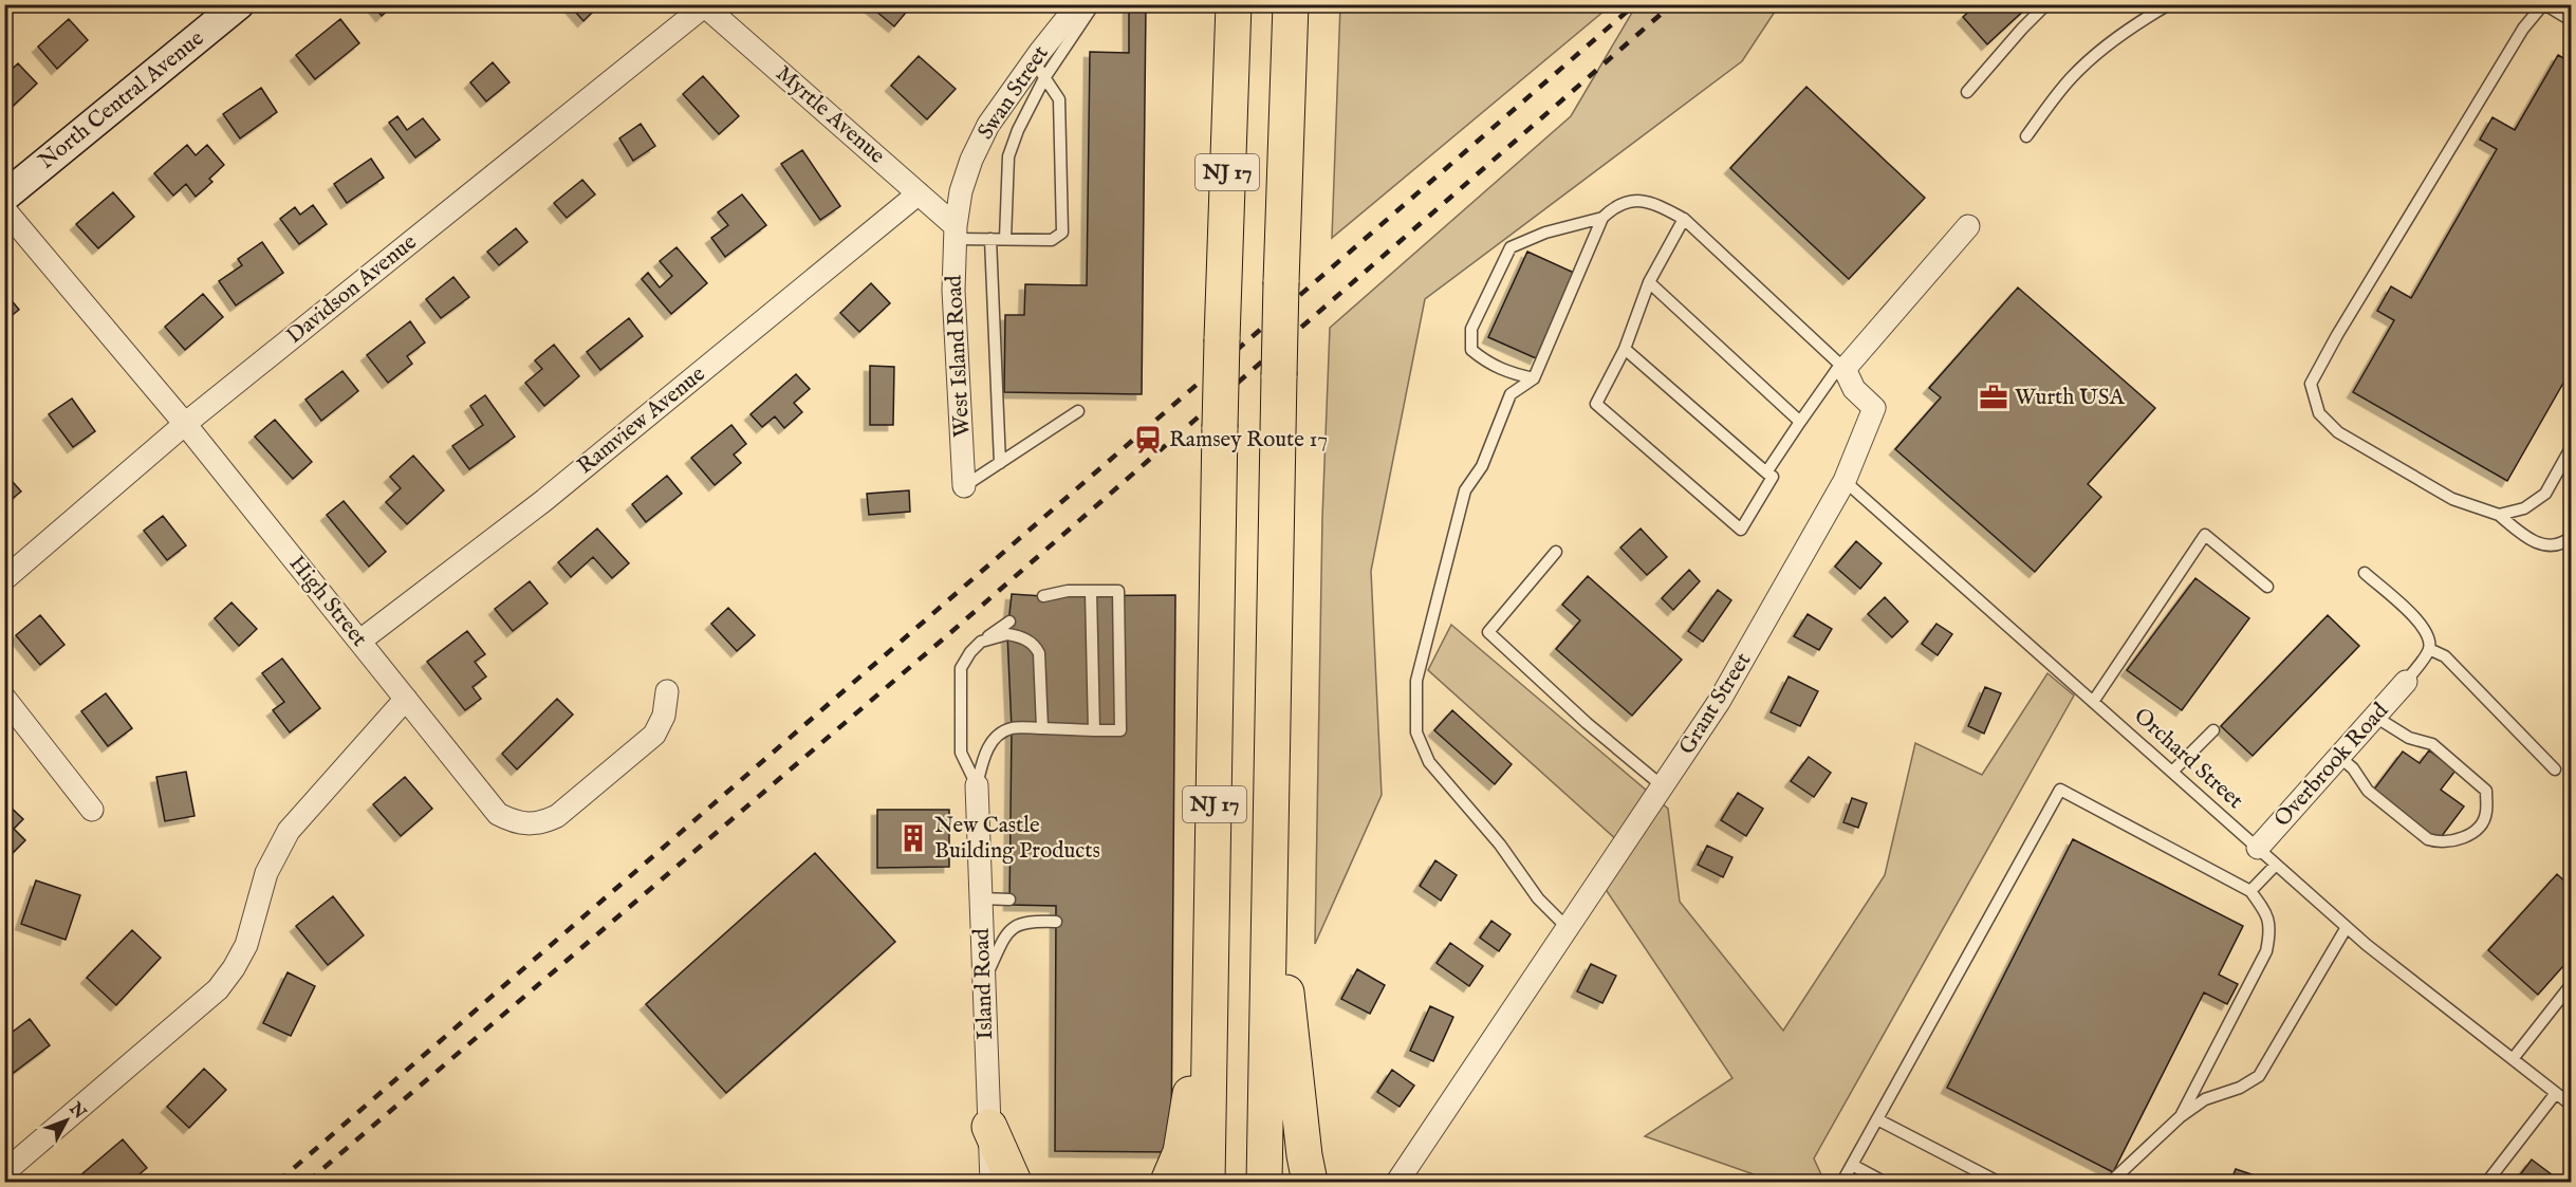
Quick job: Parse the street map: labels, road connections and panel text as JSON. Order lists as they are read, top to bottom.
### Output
{
  "streets": {
    "highway": ["NJ 17"],
    "main road": ["North Central Avenue"],
    "street": [
      "Swan Street",
      "Myrtle Avenue",
      "Davidson Avenue",
      "West Island Road",
      "Ramview Avenue",
      "High Street",
      "Grant Street",
      "Overbrook Road",
      "Island Road"
    ],
    "lane": ["Orchard Street"]
  },
  "crossings": [
    ["Swan Street", "Myrtle Avenue"],
    ["Swan Street", "West Island Road"],
    ["Myrtle Avenue", "Davidson Avenue"],
    ["Myrtle Avenue", "West Island Road"],
    ["Myrtle Avenue", "Ramview Avenue"],
    ["Davidson Avenue", "High Street"],
    ["Ramview Avenue", "High Street"],
    ["Grant Street", "Orchard Street"],
    ["Orchard Street", "Overbrook Road"]
  ],
  "places": {
    "office": ["Wurth USA"],
    "station": ["Ramsey Route 17"],
    "building": ["New Castle Building Products"]
  },
  "north": "top right"
}
